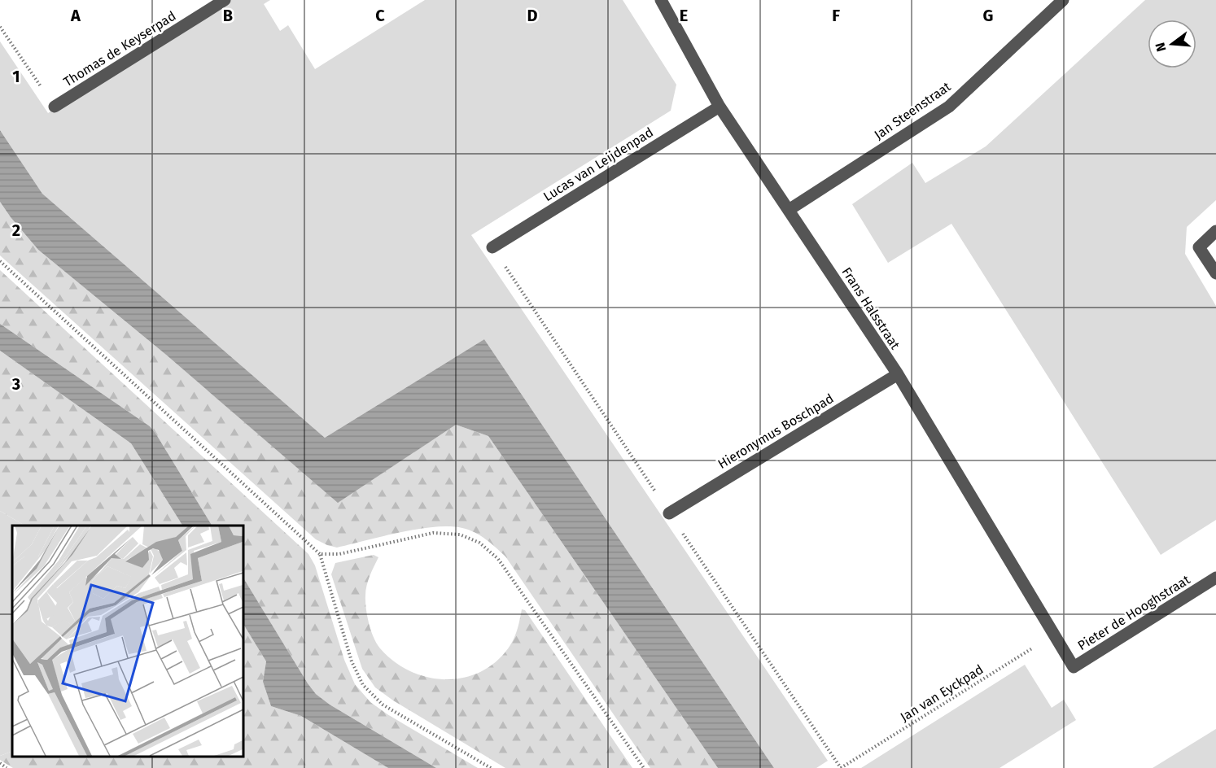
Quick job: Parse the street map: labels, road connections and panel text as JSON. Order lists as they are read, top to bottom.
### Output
{
  "streets": {
    "street": [
      "Thomas de Keyserpad",
      "Jan Steenstraat",
      "Lucas van Leijdenpad",
      "Frans Halsstraat",
      "Hieronymus Boschpad",
      "Pieter de Hooghstraat"
    ],
    "path": ["Jan van Eyckpad"]
  },
  "crossings": [
    ["Jan Steenstraat", "Frans Halsstraat"],
    ["Lucas van Leijdenpad", "Frans Halsstraat"],
    ["Frans Halsstraat", "Hieronymus Boschpad"],
    ["Frans Halsstraat", "Pieter de Hooghstraat"],
    ["Frans Halsstraat", "Jan van Eyckpad"],
    ["Pieter de Hooghstraat", "Jan van Eyckpad"]
  ],
  "north": "left",
  "grid": {
    "columns": [
      "A",
      "B",
      "C",
      "D",
      "E",
      "F",
      "G"
    ],
    "rows": ["1", "2", "3"]
  }
}
